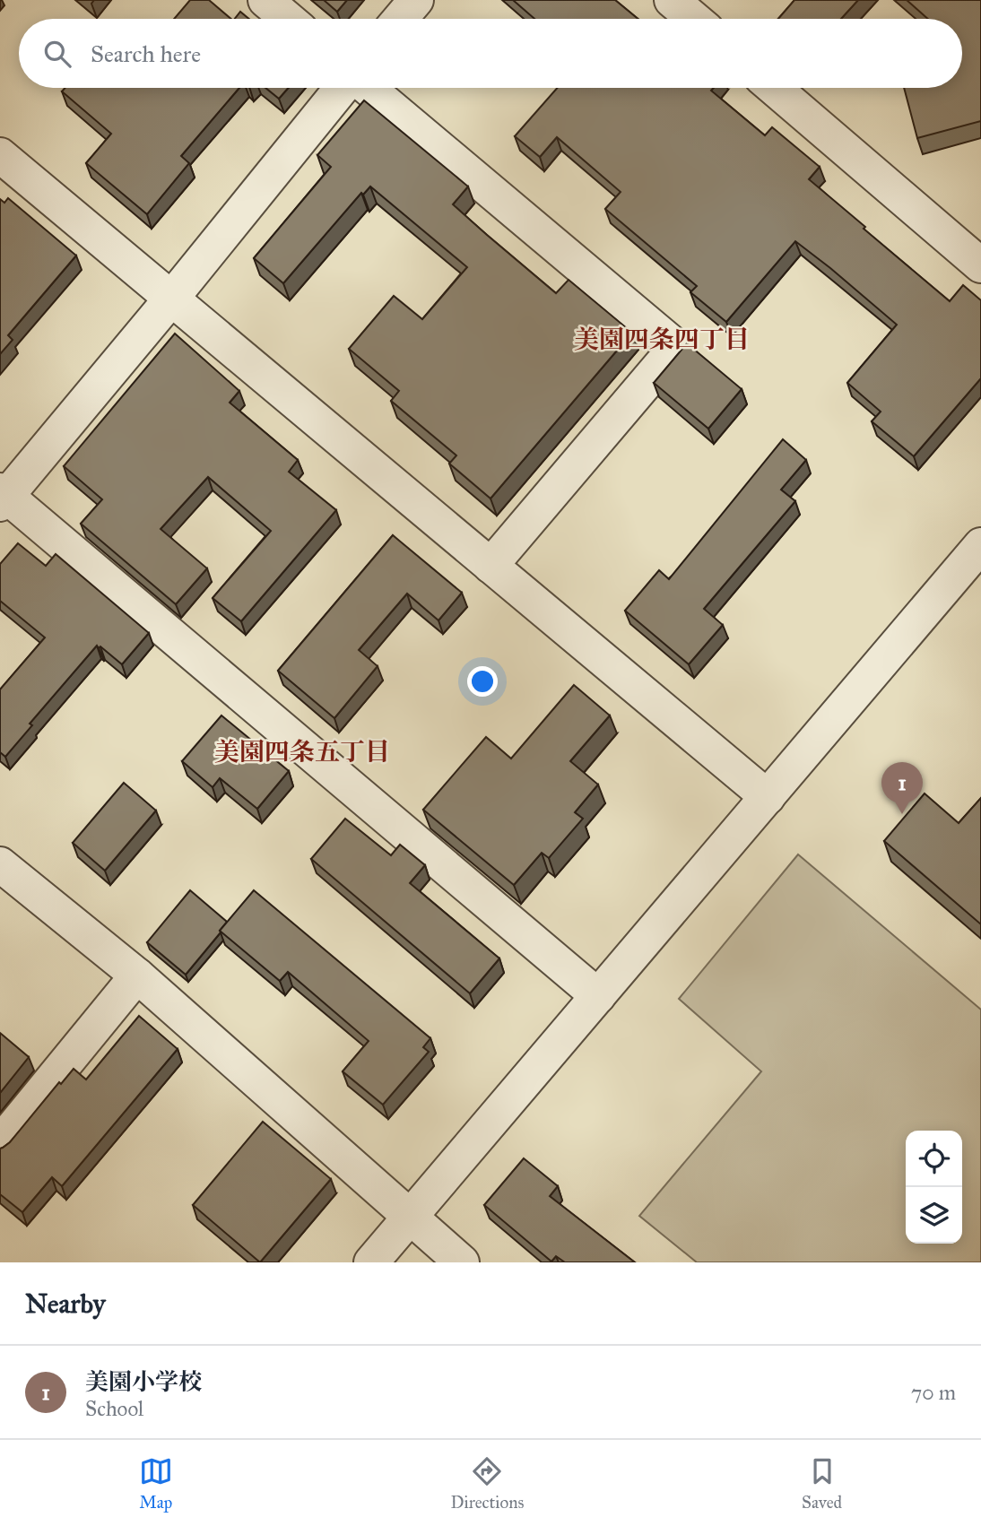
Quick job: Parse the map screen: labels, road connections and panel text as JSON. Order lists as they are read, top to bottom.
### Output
{
  "districts": ["美園四条四丁目", "美園四条五丁目"],
  "page": {
    "search": "Search here",
    "pins": "1",
    "heading": "Nearby",
    "list": [
      {
        "mark": "1",
        "name": "美園小学校",
        "note": "School",
        "value": "70 m"
      }
    ],
    "nav": ["Map", "Directions", "Saved"]
  }
}
